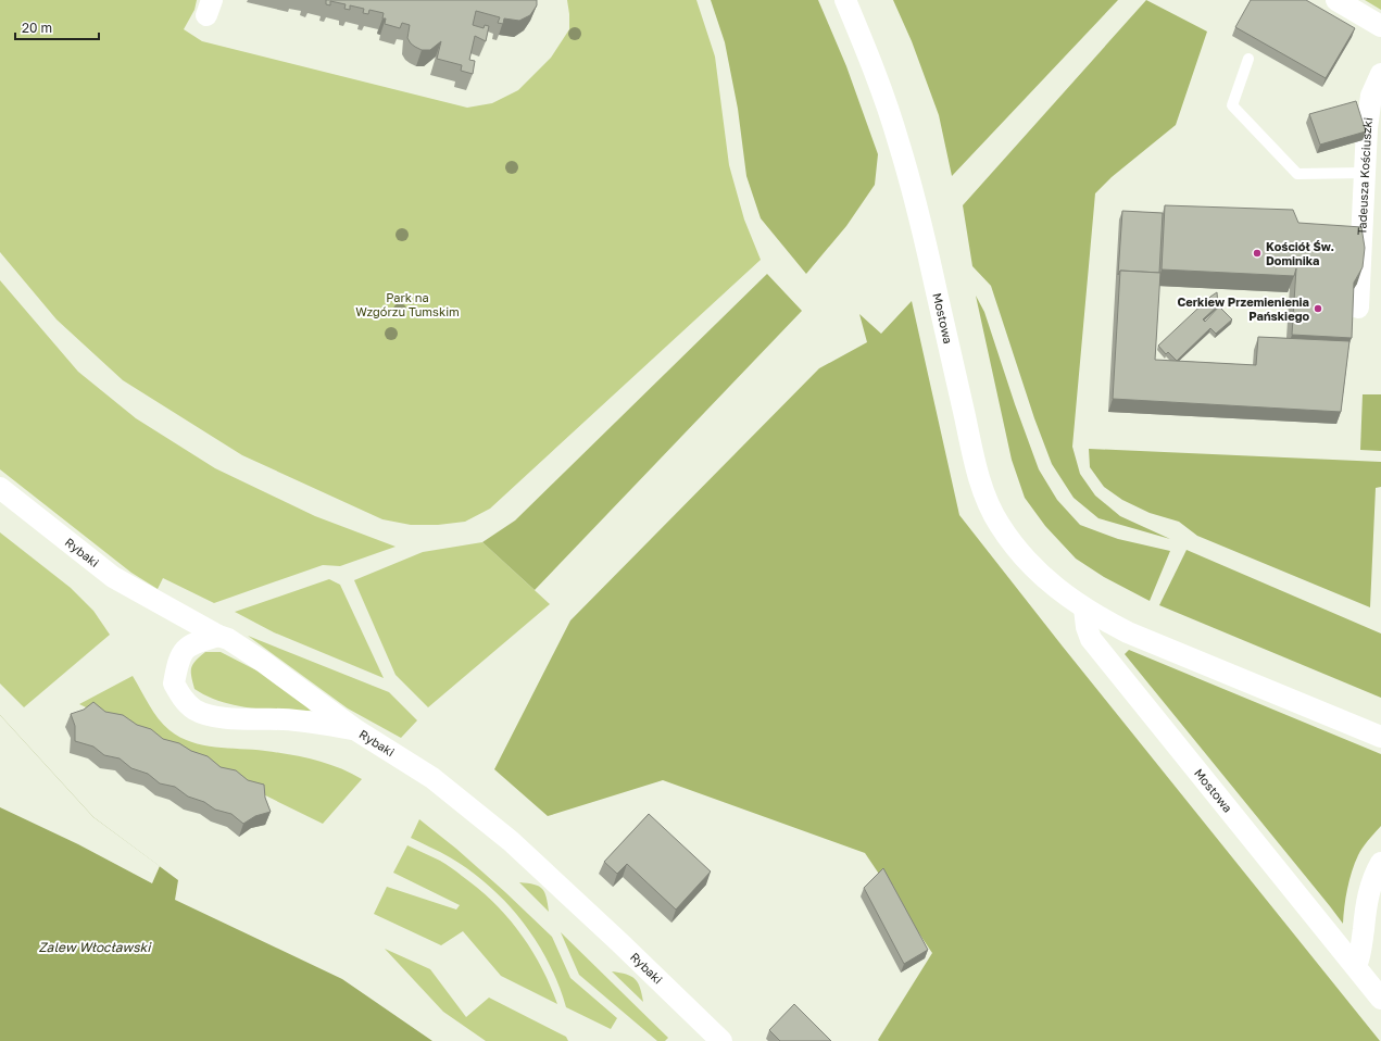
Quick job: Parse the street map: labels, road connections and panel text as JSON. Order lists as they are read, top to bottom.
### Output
{
  "streets": {
    "street": ["Tadeusza Kościuszki", "Mostowa", "Rybaki"]
  },
  "water": ["Zalew Włocławski"],
  "parks": ["Park na Wzgórzu Tumskim"],
  "places": ["Kościół Św. Dominika", "Cerkiew Przemienienia Pańskiego"],
  "scale_bar": "20 m"
}
